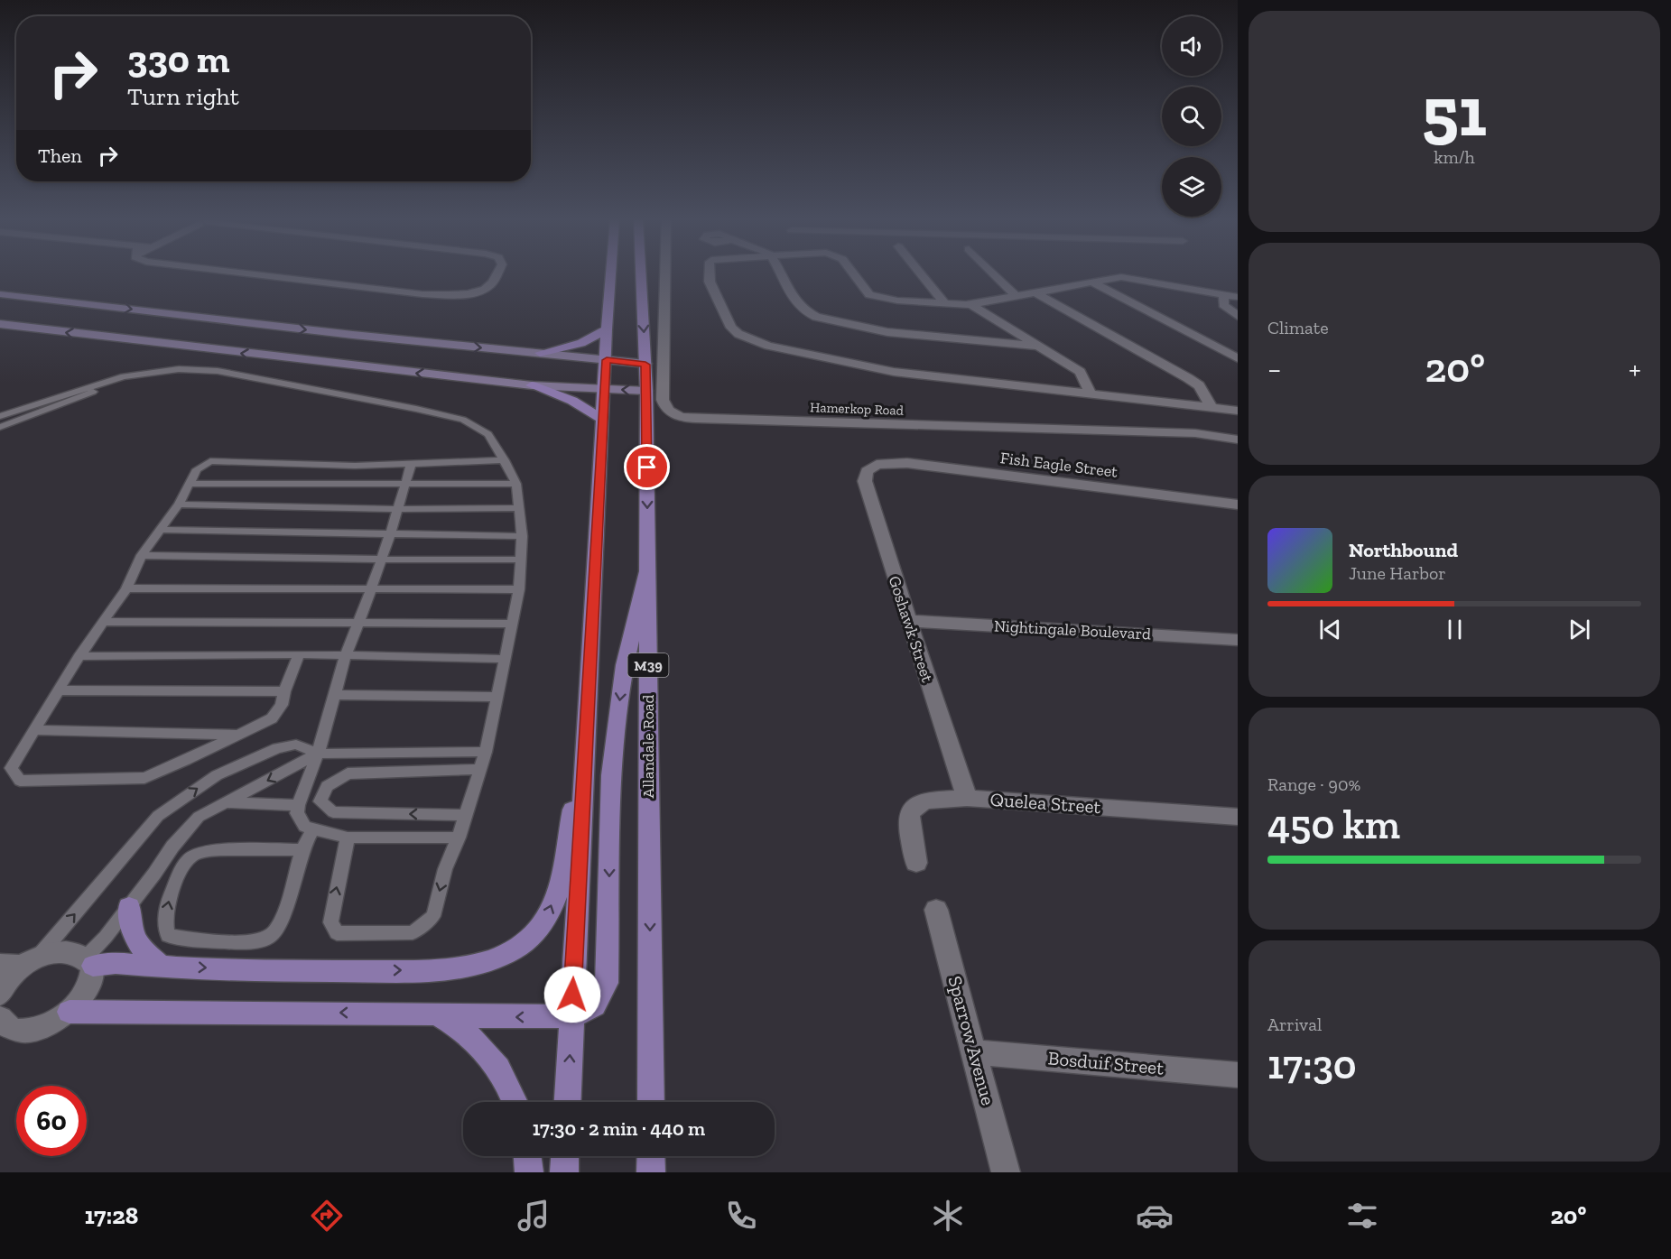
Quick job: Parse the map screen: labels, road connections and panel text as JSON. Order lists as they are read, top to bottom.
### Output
{
  "streets": {
    "main road": ["M39", "Allandale Road"],
    "street": [
      "Hamerkop Road",
      "Fish Eagle Street",
      "Goshawk Street",
      "Nightingale Boulevard",
      "Quelea Street",
      "Sparrow Avenue",
      "Bosduif Street"
    ]
  },
  "crossings": [
    ["Fish Eagle Street", "Goshawk Street"],
    ["Goshawk Street", "Nightingale Boulevard"],
    ["Goshawk Street", "Quelea Street"],
    ["Sparrow Avenue", "Bosduif Street"]
  ],
  "page": {
    "tile": [
      ["51", "km/h"],
      "Climate",
      ["Range · 90%", "450 km"],
      ["Arrival", "17:30"]
    ],
    "turn": ["330 m", "Turn right"],
    "then": "Then",
    "heat": ["−", "20°", "+"],
    "song": ["Northbound", "June Harbor"],
    "limit": "60",
    "trip": "17:30 · 2 min · 440 m",
    "tabs": ["17:28", "20°"]
  }
}
